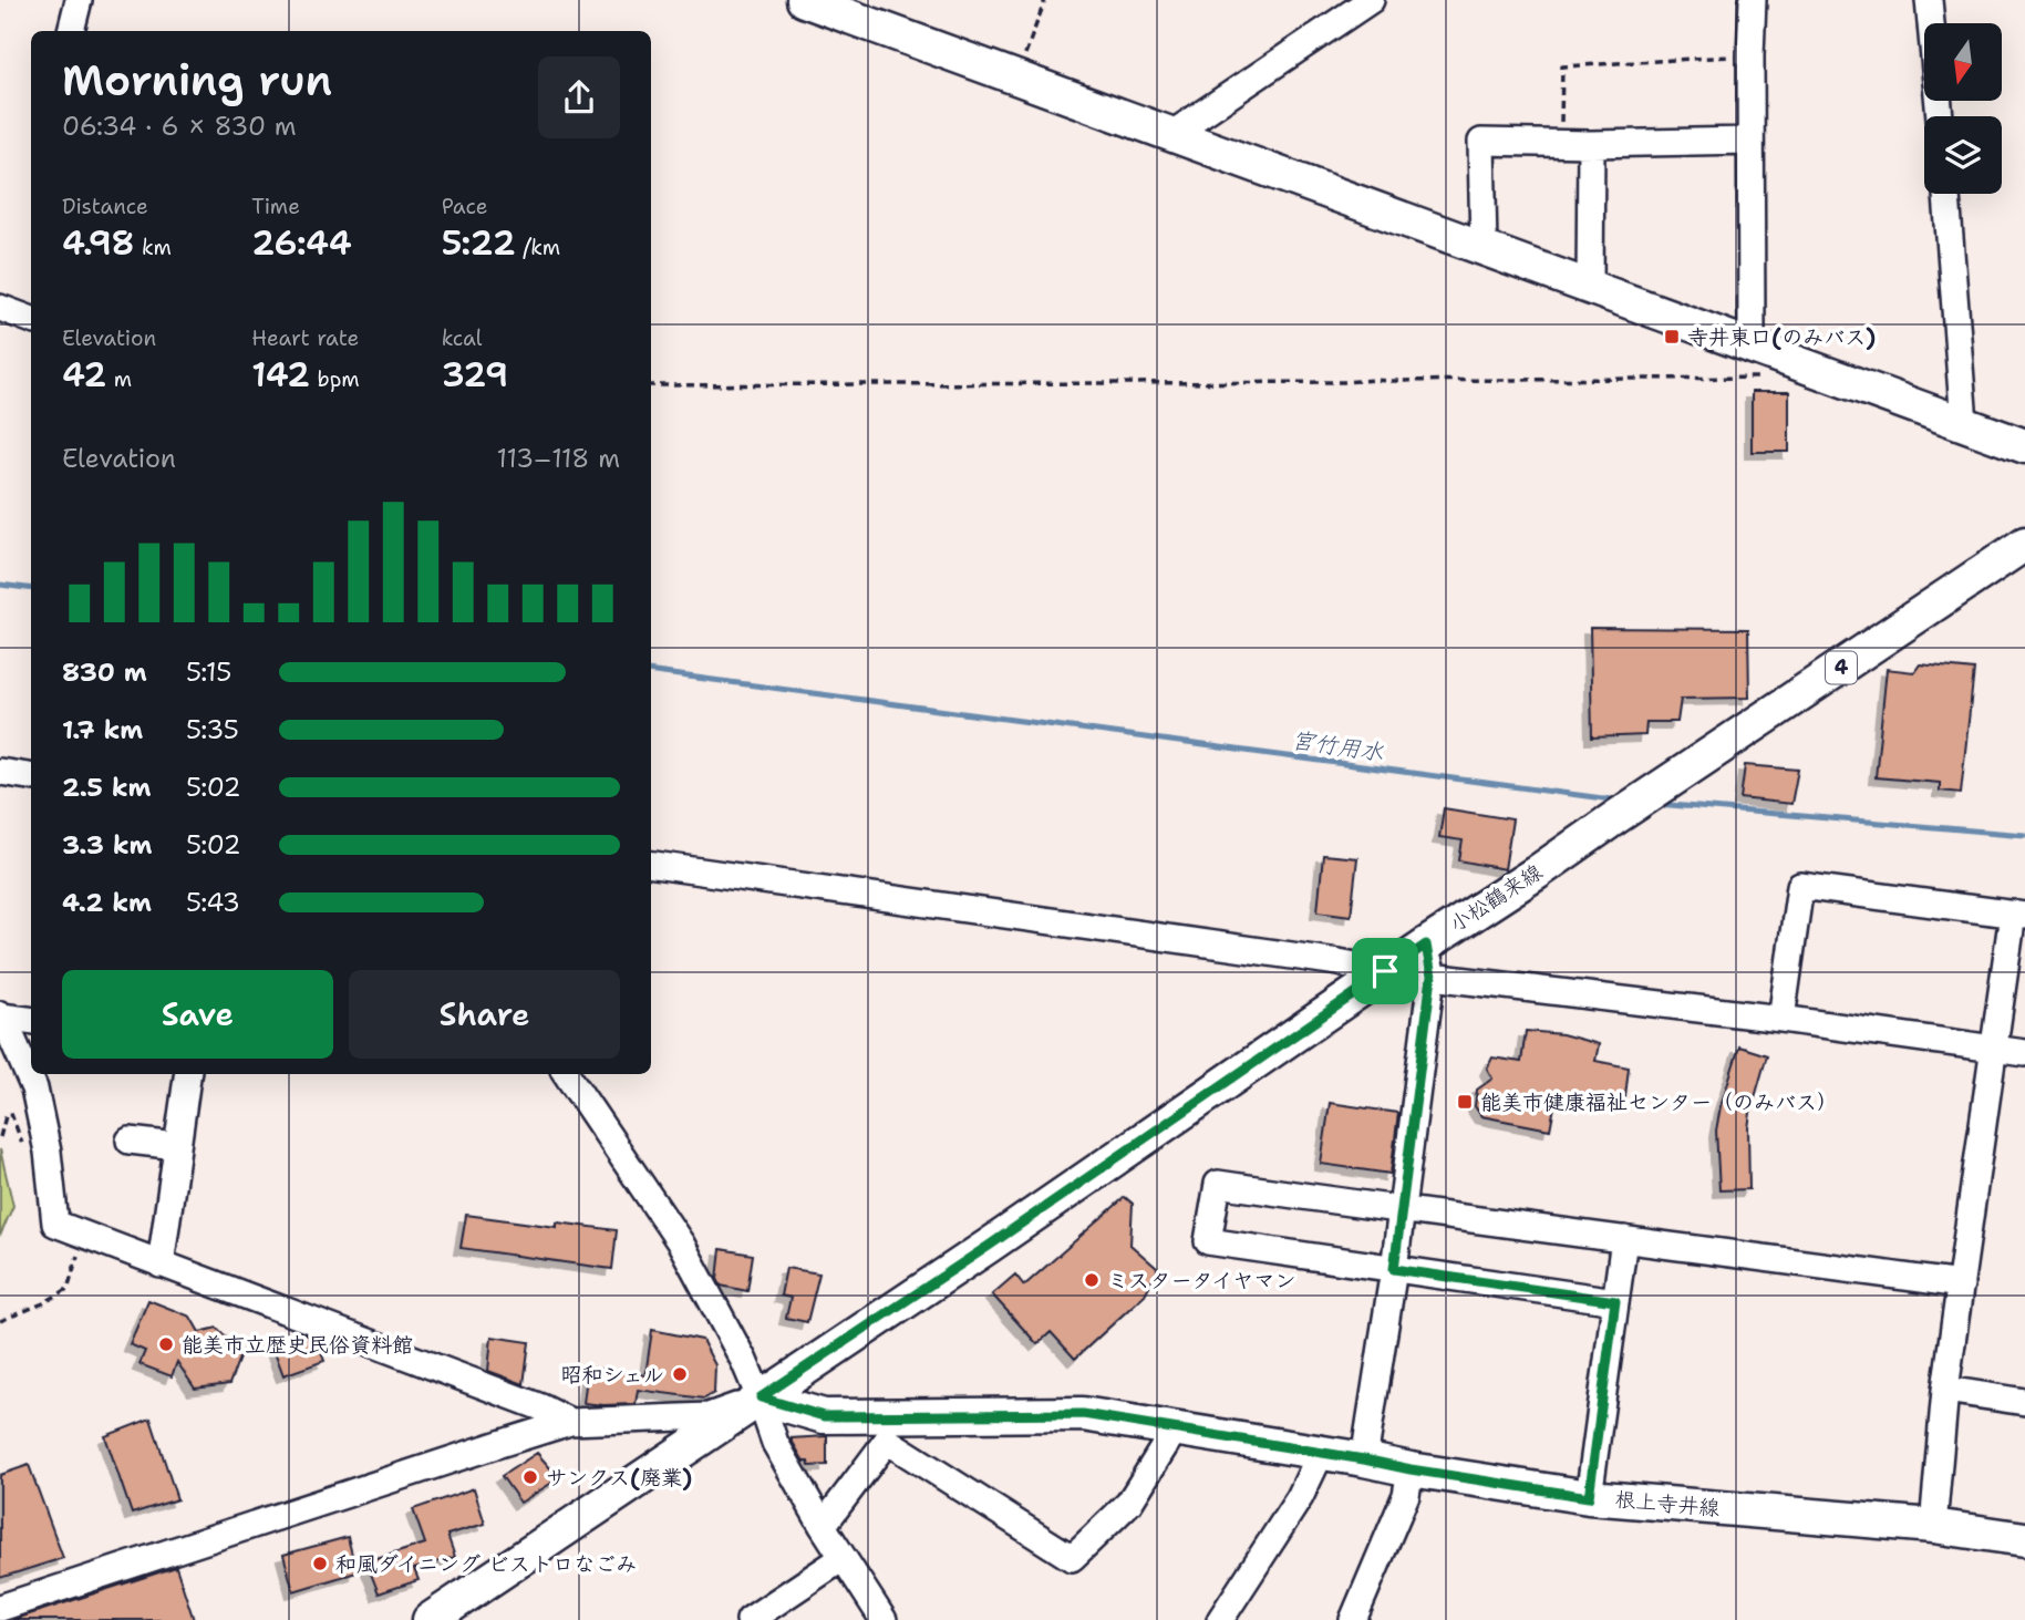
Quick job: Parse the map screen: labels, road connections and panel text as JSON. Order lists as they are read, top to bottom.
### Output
{
  "streets": {
    "main road": ["4", "小松鶴来線", "根上寺井線"]
  },
  "crossings": [
    ["小松鶴来線", "根上寺井線"]
  ],
  "water": ["宮竹用水"],
  "places": {
    "transit": ["寺井東口(のみバス)", "能美市健康福祉センター（のみバス）"],
    "other": [
      "ミスタータイヤマン",
      "能美市立歴史民俗資料館",
      "昭和シェル",
      "サンクス(廃業)",
      "和風ダイニング ビストロなごみ"
    ]
  },
  "north": "bottom",
  "page": {
    "heading": ["Morning run", "06:34 · 6 × 830 m"],
    "stats": [
      ["Distance", "4.98 km"],
      ["Time", "26:44"],
      ["Pace", "5:22 /km"],
      ["Elevation", "42 m"],
      ["Heart rate", "142 bpm"],
      ["kcal", "329"]
    ],
    "chart": ["Elevation", "113–118 m"],
    "list": [
      {
        "name": "830 m",
        "note": "5:15"
      },
      {
        "name": "1.7 km",
        "note": "5:35"
      },
      {
        "name": "2.5 km",
        "note": "5:02"
      },
      {
        "name": "3.3 km",
        "note": "5:02"
      },
      {
        "name": "4.2 km",
        "note": "5:43"
      }
    ],
    "buttons": ["Save", "Share"]
  }
}
